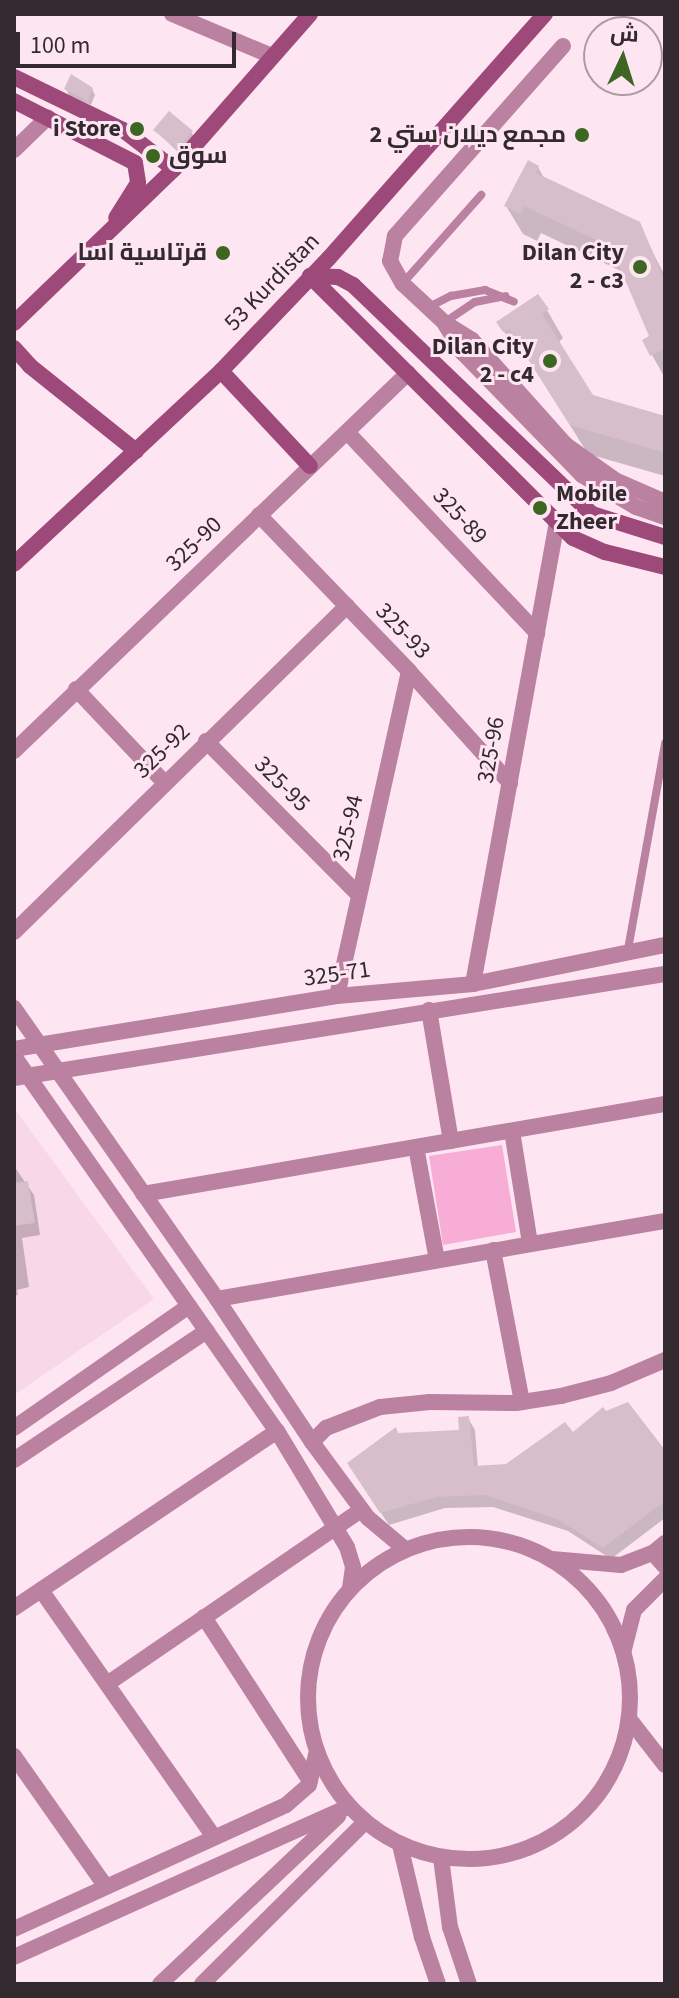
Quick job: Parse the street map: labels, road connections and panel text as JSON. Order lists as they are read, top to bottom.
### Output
{
  "streets": {
    "main road": ["53 Kurdistan"],
    "street": [
      "325-89",
      "325-90",
      "325-93",
      "325-96",
      "325-92",
      "325-95",
      "325-94",
      "325-71"
    ]
  },
  "crossings": [
    ["325-89", "325-90"],
    ["325-89", "325-96"],
    ["325-90", "325-93"],
    ["325-93", "325-96"],
    ["325-93", "325-92"],
    ["325-93", "325-94"],
    ["325-96", "325-71"],
    ["325-92", "325-95"],
    ["325-95", "325-94"],
    ["325-94", "325-71"]
  ],
  "places": [
    "i Store",
    "مجمع ديلان ستي 2",
    "سوق",
    "قرتاسیة اسا",
    "Dilan City 2 - c3",
    "Dilan City 2 - c4",
    "Mobile Zheer"
  ],
  "scale_bar": "100 m",
  "north": "top"
}
